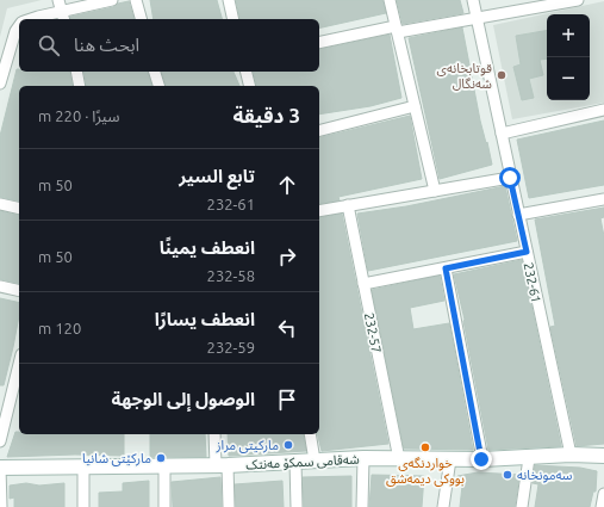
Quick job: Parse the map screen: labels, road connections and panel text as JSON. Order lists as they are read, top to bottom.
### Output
{
  "streets": {
    "main road": ["شەقامی سمکۆ مەنتک"],
    "street": ["232-61", "232-57"]
  },
  "crossings": [
    ["232-61", "شەقامی سمکۆ مەنتک"],
    ["232-57", "شەقامی سمکۆ مەنتک"]
  ],
  "places": [
    "قوتابخانەی شەنگال",
    "مارکیتی مراز",
    "خواردنگەی بووکی دیمەشق",
    "مارکێتی شانیا",
    "سەمونخانە"
  ],
  "page": {
    "map_buttons": ["+", "−"],
    "search": "ابحث هنا",
    "heading": ["3 دقيقة", "سيرًا · 220 m"],
    "list": [
      ["تابع السير", "232-61", "50 m"],
      ["انعطف يمينًا", "232-58", "50 m"],
      ["انعطف يسارًا", "232-59", "120 m"],
      "الوصول إلى الوجهة"
    ]
  }
}
